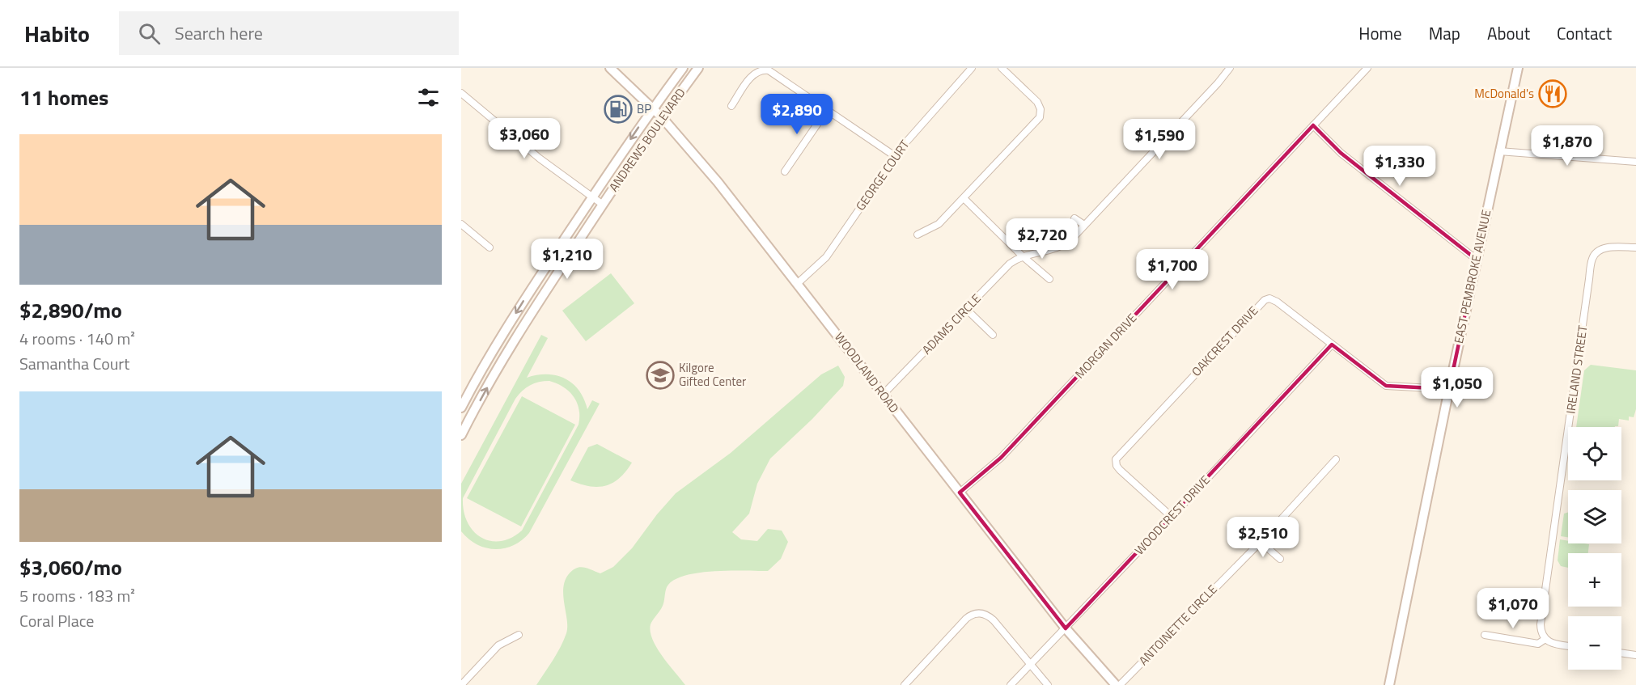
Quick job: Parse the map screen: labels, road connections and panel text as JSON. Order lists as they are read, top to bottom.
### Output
{
  "streets": {
    "main road": ["ANDREWS BOULEVARD", "EAST PEMBROKE AVENUE", "WOODLAND ROAD"],
    "street": [
      "GEORGE COURT",
      "ADAMS CIRCLE",
      "OAKCREST DRIVE",
      "MORGAN DRIVE",
      "IRELAND STREET",
      "WOODCREST DRIVE",
      "ANTOINETTE CIRCLE"
    ]
  },
  "crossings": [
    ["ANDREWS BOULEVARD", "WOODLAND ROAD"],
    ["GEORGE COURT", "WOODLAND ROAD"],
    ["EAST PEMBROKE AVENUE", "OAKCREST DRIVE"],
    ["ADAMS CIRCLE", "WOODLAND ROAD"],
    ["OAKCREST DRIVE", "WOODCREST DRIVE"],
    ["MORGAN DRIVE", "WOODLAND ROAD"],
    ["WOODLAND ROAD", "WOODCREST DRIVE"]
  ],
  "places": {
    "restaurant": ["McDonald's"],
    "fuel station": ["BP"],
    "school or university": ["Kilgore Gifted Center"]
  },
  "page": {
    "header": "Habito",
    "search": "Search here",
    "nav": [
      "Home",
      "Map",
      "About",
      "Contact"
    ],
    "heading": "11 homes",
    "price": [
      "$2,890",
      "$3,060",
      "$1,590",
      "$1,870",
      "$1,330",
      "$2,720",
      "$1,210",
      "$1,700",
      "$1,050",
      "$2,510",
      "$1,070"
    ],
    "list": [
      {
        "name": "$2,890/mo",
        "note": "4 rooms · 140 m² · Samantha Court"
      },
      {
        "name": "$3,060/mo",
        "note": "5 rooms · 183 m² · Coral Place"
      }
    ],
    "map_buttons": ["+", "−"]
  }
}
